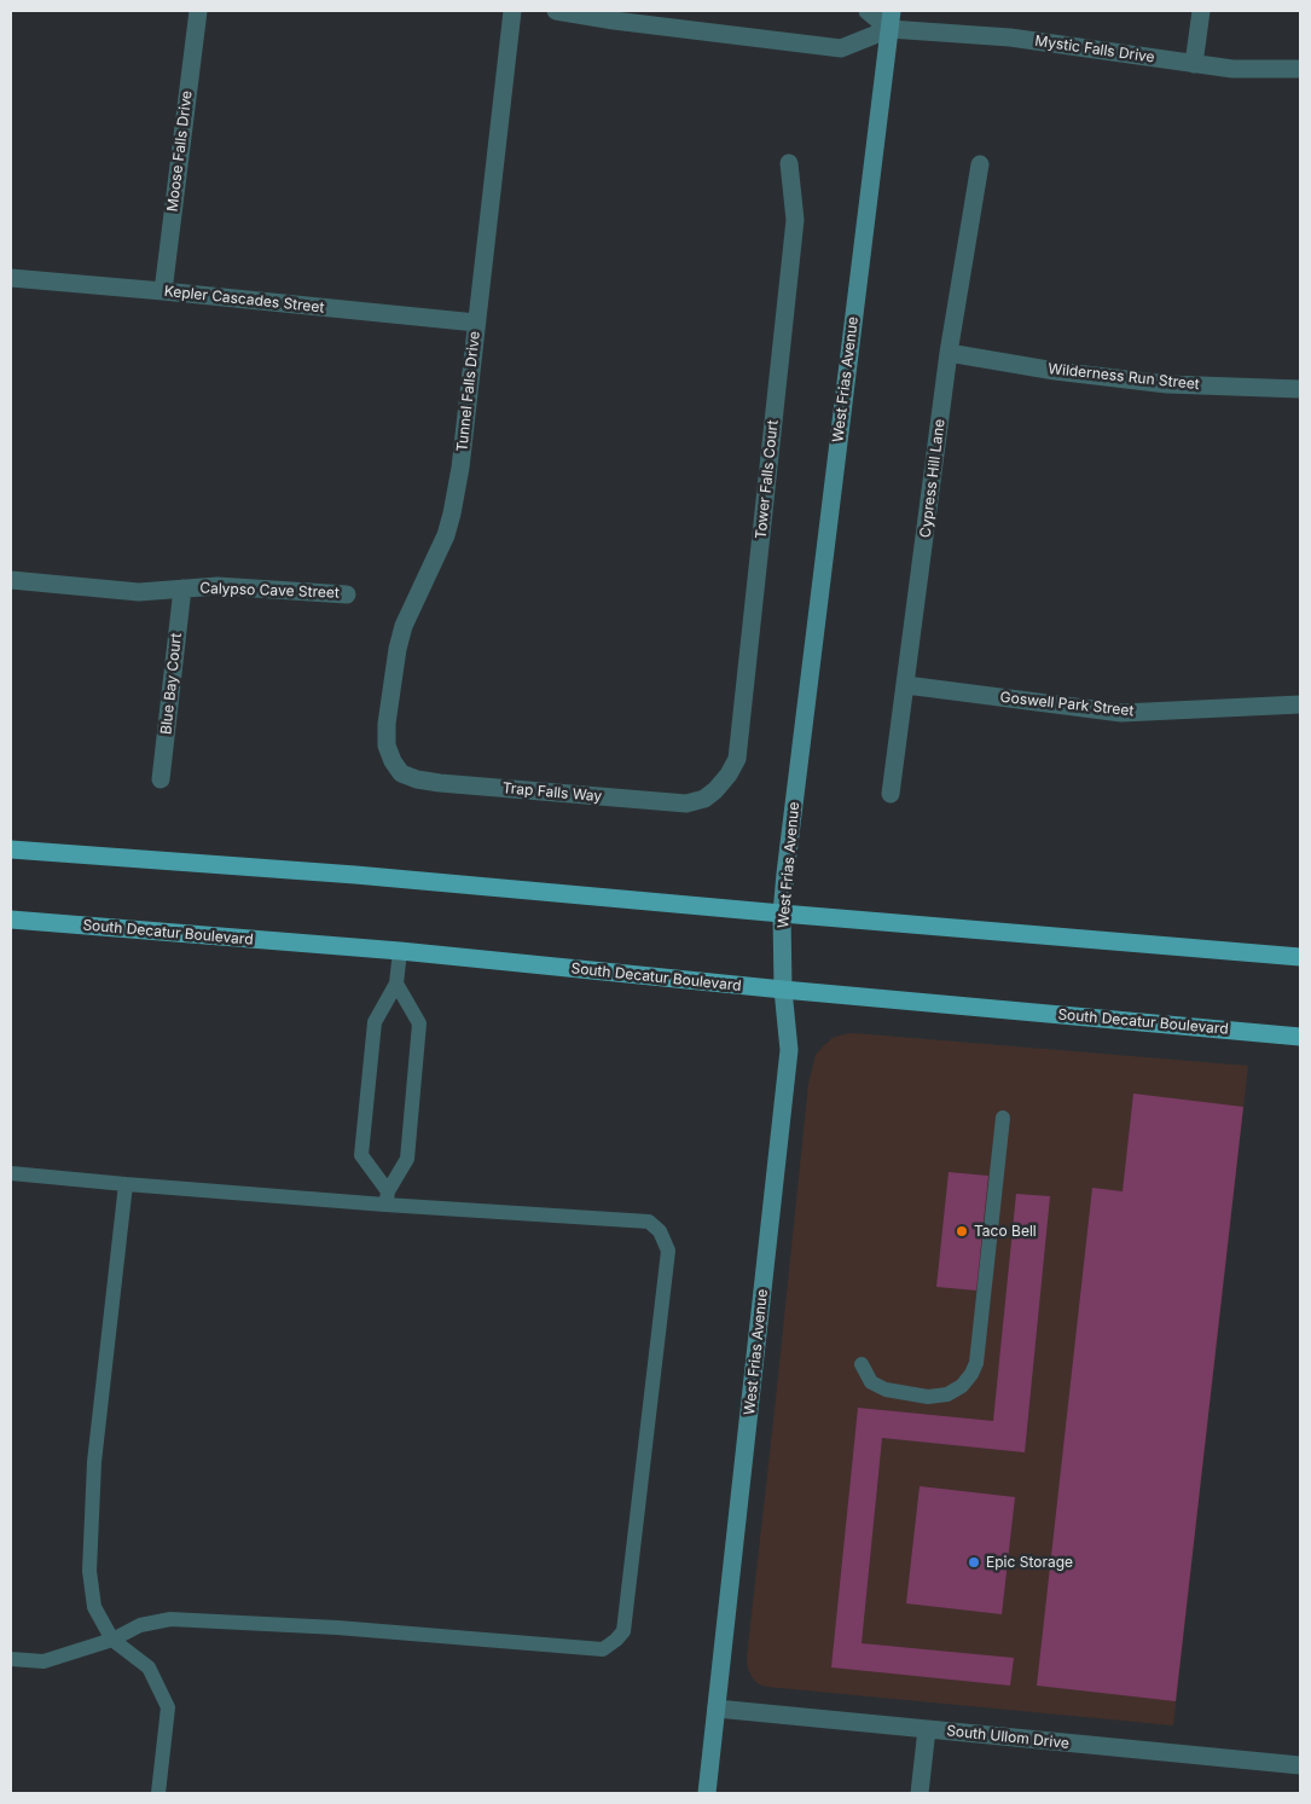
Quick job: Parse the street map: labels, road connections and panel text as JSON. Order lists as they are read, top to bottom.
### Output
{
  "streets": {
    "main road": ["South Decatur Boulevard"],
    "street": [
      "Mystic Falls Drive",
      "Moose Falls Drive",
      "Kepler Cascades Street",
      "Wilderness Run Street",
      "West Frias Avenue",
      "Tunnel Falls Drive",
      "Cypress Hill Lane",
      "Tower Falls Court",
      "Calypso Cave Street",
      "Blue Bay Court",
      "Goswell Park Street",
      "Trap Falls Way",
      "South Ullom Drive"
    ]
  },
  "crossings": [
    ["Mystic Falls Drive", "West Frias Avenue"],
    ["Moose Falls Drive", "Kepler Cascades Street"],
    ["Kepler Cascades Street", "Tunnel Falls Drive"],
    ["Wilderness Run Street", "Cypress Hill Lane"],
    ["West Frias Avenue", "South Decatur Boulevard"],
    ["West Frias Avenue", "South Ullom Drive"],
    ["Tunnel Falls Drive", "Trap Falls Way"],
    ["Cypress Hill Lane", "Goswell Park Street"],
    ["Tower Falls Court", "Trap Falls Way"],
    ["Calypso Cave Street", "Blue Bay Court"]
  ],
  "places": ["Taco Bell", "Epic Storage"]
}
